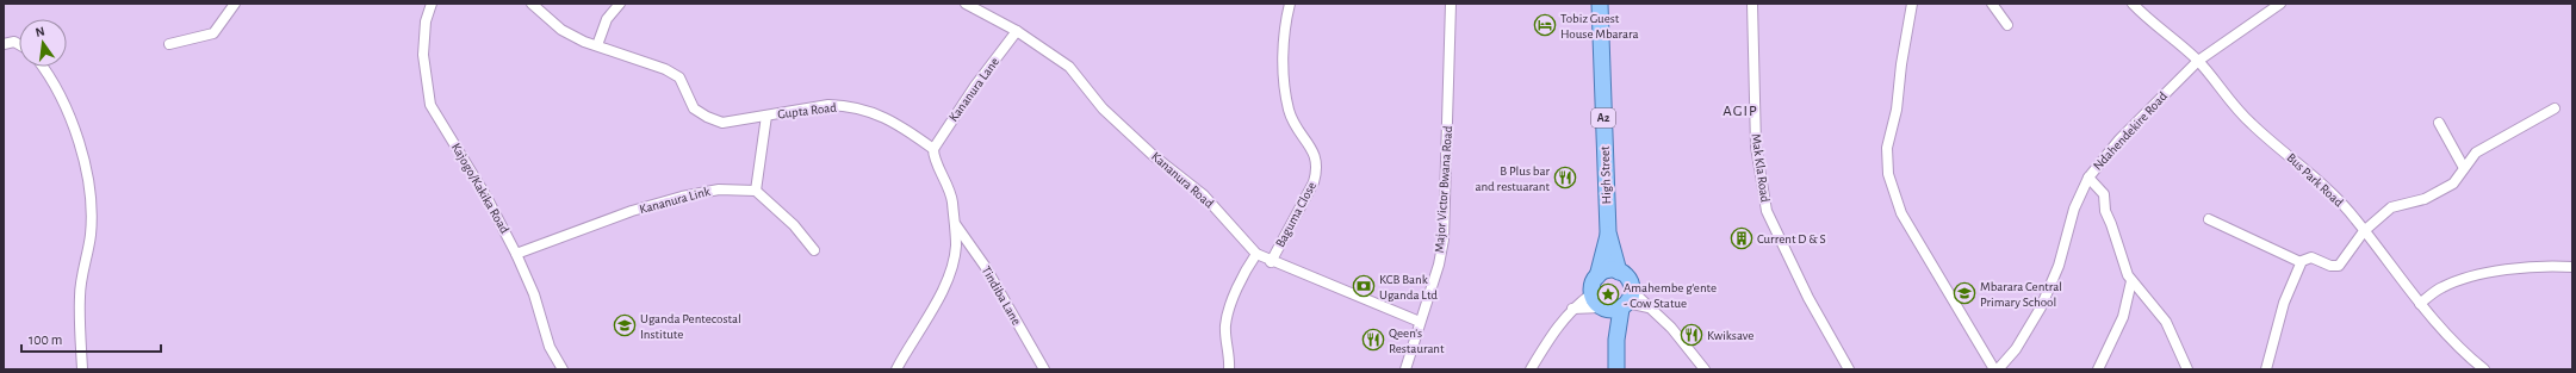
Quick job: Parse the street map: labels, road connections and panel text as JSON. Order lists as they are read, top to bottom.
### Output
{
  "streets": {
    "main road": ["A2", "High Street"],
    "street": [
      "Kananura Lane",
      "Gupta Road",
      "Ndahendekire Road",
      "Mak Kla Road",
      "Kananura Road",
      "Bus Park Road",
      "Kajogo/Kakika Road",
      "Major Victor Bwana Road",
      "Kananura Link",
      "Baguma Close",
      "Tindiba Lane"
    ]
  },
  "crossings": [
    ["Kananura Lane", "Gupta Road"],
    ["Kananura Lane", "Kananura Road"],
    ["A2", "High Street"],
    ["Ndahendekire Road", "Bus Park Road"],
    ["Kananura Road", "Major Victor Bwana Road"],
    ["Kananura Road", "Baguma Close"],
    ["Kajogo/Kakika Road", "Kananura Link"]
  ],
  "districts": ["AGIP"],
  "places": {
    "hotel": ["Tobiz Guest House Mbarara"],
    "restaurant": ["B Plus bar and restuarant", "Kwiksave", "Qeen's Restaurant"],
    "building": ["Current D & S"],
    "bank": ["KCB Bank Uganda Ltd"],
    "school or university": ["Mbarara Central Primary School", "Uganda Pentecostal Institute"],
    "place": ["Amahembe g'ente - Cow Statue"]
  },
  "scale_bar": "100 m",
  "north": "top"
}
